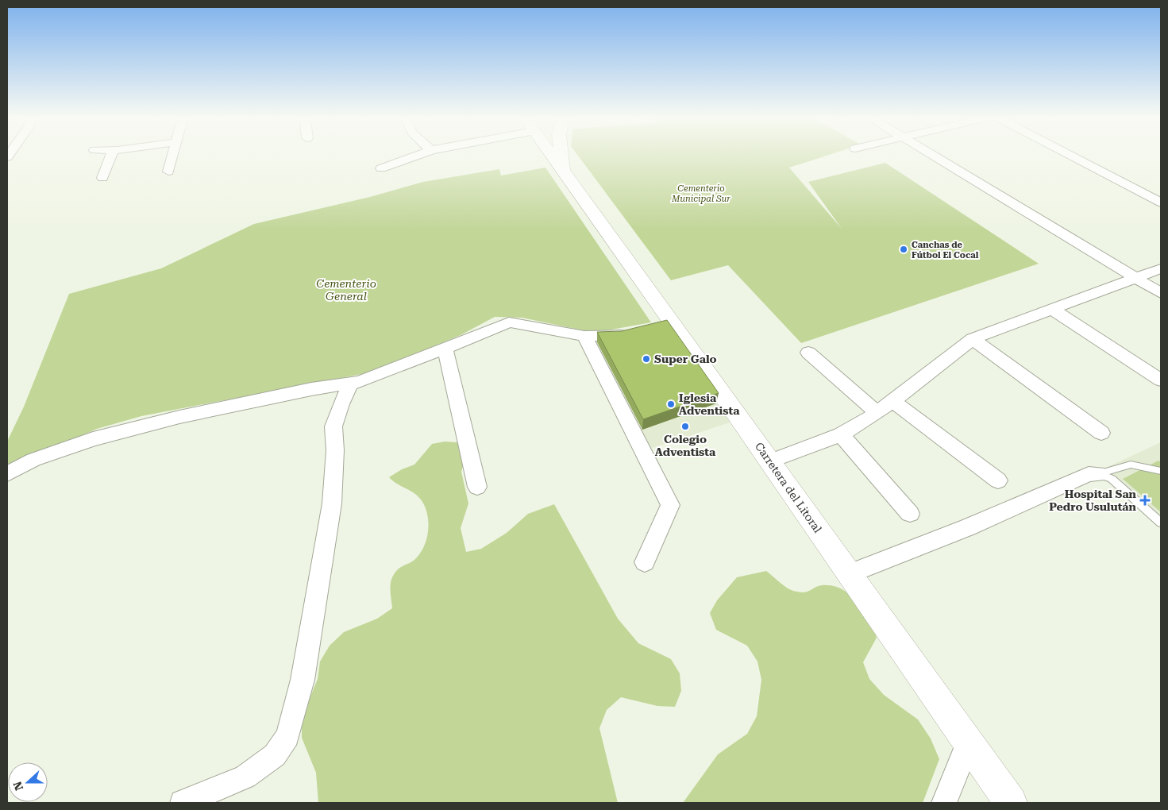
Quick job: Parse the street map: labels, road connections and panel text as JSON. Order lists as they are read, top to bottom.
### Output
{
  "streets": {
    "main road": ["Carretera del Litoral"]
  },
  "parks": ["Cementerio Municipal Sur", "Cementerio General"],
  "places": {
    "other": [
      "Canchas de Fútbol El Cocal",
      "Super Galo",
      "Iglesia Adventista",
      "Colegio Adventista"
    ],
    "health": ["Hospital San Pedro Usulután"]
  },
  "north": "left"
}
